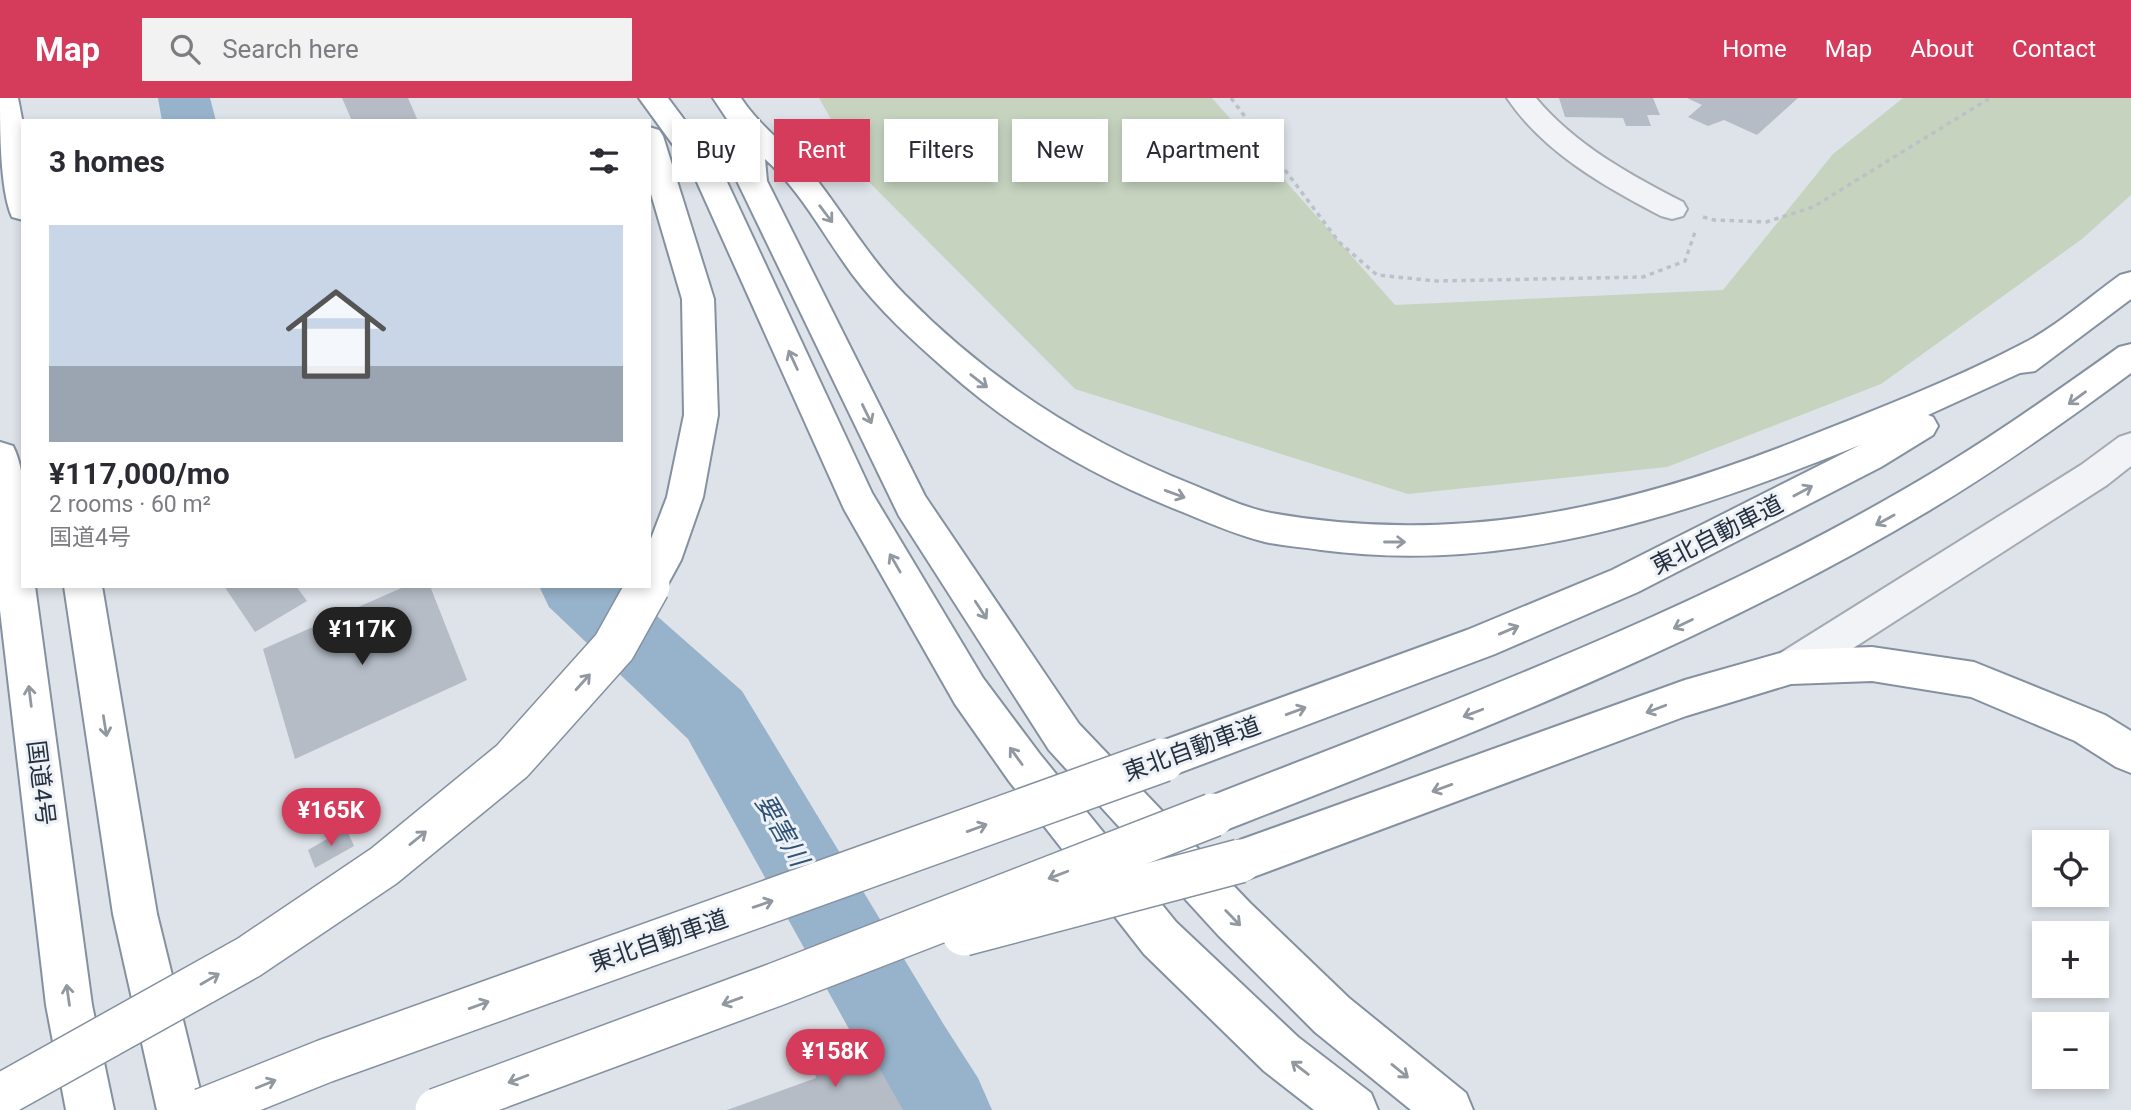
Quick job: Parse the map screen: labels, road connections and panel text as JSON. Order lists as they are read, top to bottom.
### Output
{
  "streets": {
    "highway": ["東北自動車道", "国道4号"]
  },
  "water": ["要害川"],
  "page": {
    "header": "Map",
    "search": "Search here",
    "nav": [
      "Home",
      "Map",
      "About",
      "Contact"
    ],
    "chip": [
      "Buy",
      "Rent",
      "Filters",
      "New",
      "Apartment"
    ],
    "heading": "3 homes",
    "list": [
      {
        "name": "¥117,000/mo",
        "note": "2 rooms · 60 m² · 国道4号"
      }
    ],
    "price": ["¥117K", "¥165K", "¥158K"],
    "map_buttons": ["+", "−"]
  }
}
